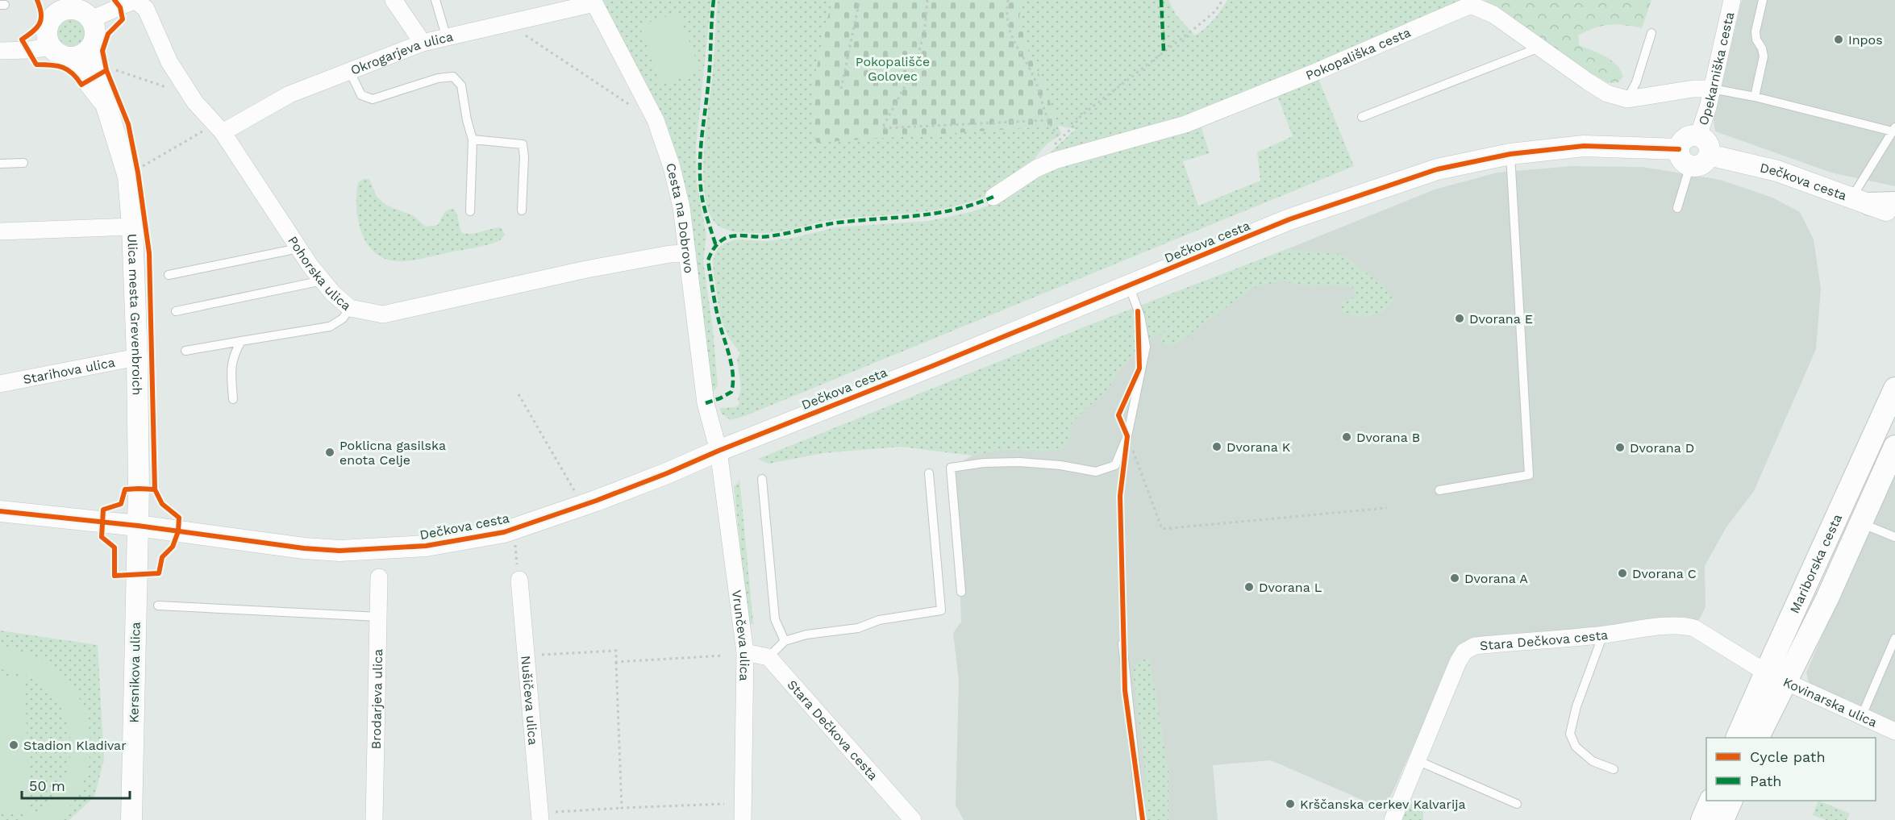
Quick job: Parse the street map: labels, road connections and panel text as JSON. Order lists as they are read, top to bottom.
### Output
{
  "streets": {
    "main road": ["Mariborska cesta"],
    "street": [
      "Okrogarjeva ulica",
      "Pokopališka cesta",
      "Opekarniška cesta",
      "Dečkova cesta",
      "Cesta na Dobrovo",
      "Pohorska ulica",
      "Ulica mesta Grevenbroich",
      "Starihova ulica",
      "Vrunčeva ulica",
      "Stara Dečkova cesta",
      "Kersnikova ulica",
      "Brodarjeva ulica",
      "Nušičeva ulica",
      "Kovinarska ulica"
    ]
  },
  "crossings": [
    ["Okrogarjeva ulica", "Cesta na Dobrovo"],
    ["Okrogarjeva ulica", "Pohorska ulica"],
    ["Pokopališka cesta", "Opekarniška cesta"],
    ["Opekarniška cesta", "Dečkova cesta"],
    ["Dečkova cesta", "Cesta na Dobrovo"],
    ["Dečkova cesta", "Ulica mesta Grevenbroich"],
    ["Dečkova cesta", "Vrunčeva ulica"],
    ["Dečkova cesta", "Kersnikova ulica"],
    ["Cesta na Dobrovo", "Pohorska ulica"],
    ["Cesta na Dobrovo", "Vrunčeva ulica"],
    ["Ulica mesta Grevenbroich", "Starihova ulica"],
    ["Ulica mesta Grevenbroich", "Kersnikova ulica"],
    ["Mariborska cesta", "Stara Dečkova cesta"],
    ["Mariborska cesta", "Kovinarska ulica"],
    ["Stara Dečkova cesta", "Kovinarska ulica"]
  ],
  "parks": ["Pokopališče Golovec"],
  "places": [
    "Inpos",
    "Dvorana E",
    "Dvorana B",
    "Dvorana K",
    "Dvorana D",
    "Poklicna gasilska enota Celje",
    "Dvorana C",
    "Dvorana A",
    "Dvorana L",
    "Stadion Kladivar",
    "Krščanska cerkev Kalvarija"
  ],
  "legend": ["Cycle path", "Path"],
  "scale_bar": "50 m"
}
